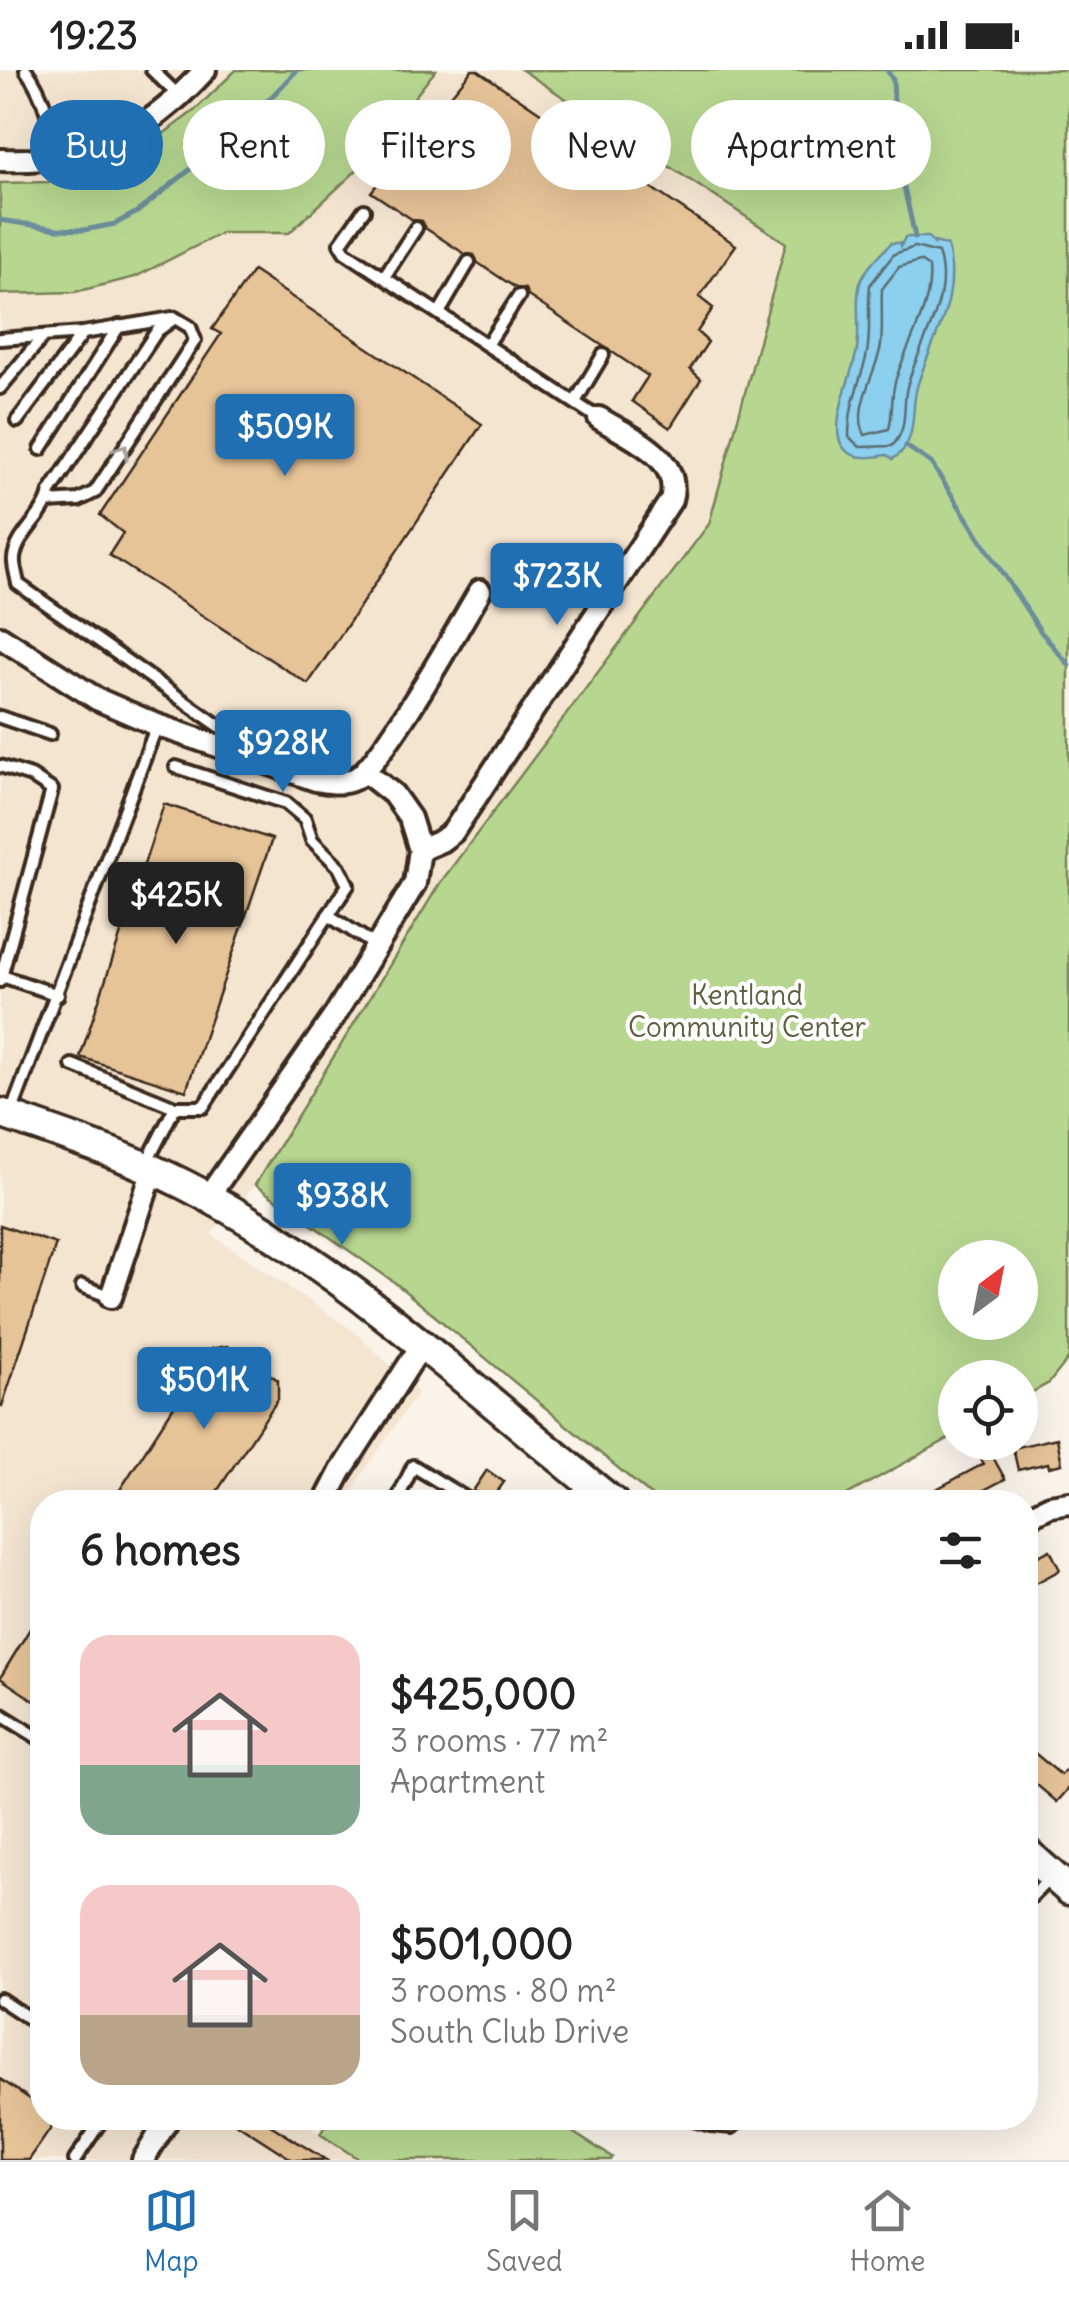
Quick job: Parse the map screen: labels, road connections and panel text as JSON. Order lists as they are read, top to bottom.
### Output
{
  "parks": ["Kentland Community Center"],
  "north": "top right",
  "page": {
    "status": "19:23",
    "chip": [
      "Buy",
      "Rent",
      "Filters",
      "New",
      "Apartment"
    ],
    "price": [
      "$509K",
      "$723K",
      "$928K",
      "$425K",
      "$938K",
      "$501K"
    ],
    "heading": "6 homes",
    "list": [
      {
        "name": "$425,000",
        "note": "3 rooms · 77 m² · Apartment"
      },
      {
        "name": "$501,000",
        "note": "3 rooms · 80 m² · South Club Drive"
      }
    ],
    "tabs": ["Map", "Saved", "Home"]
  }
}
